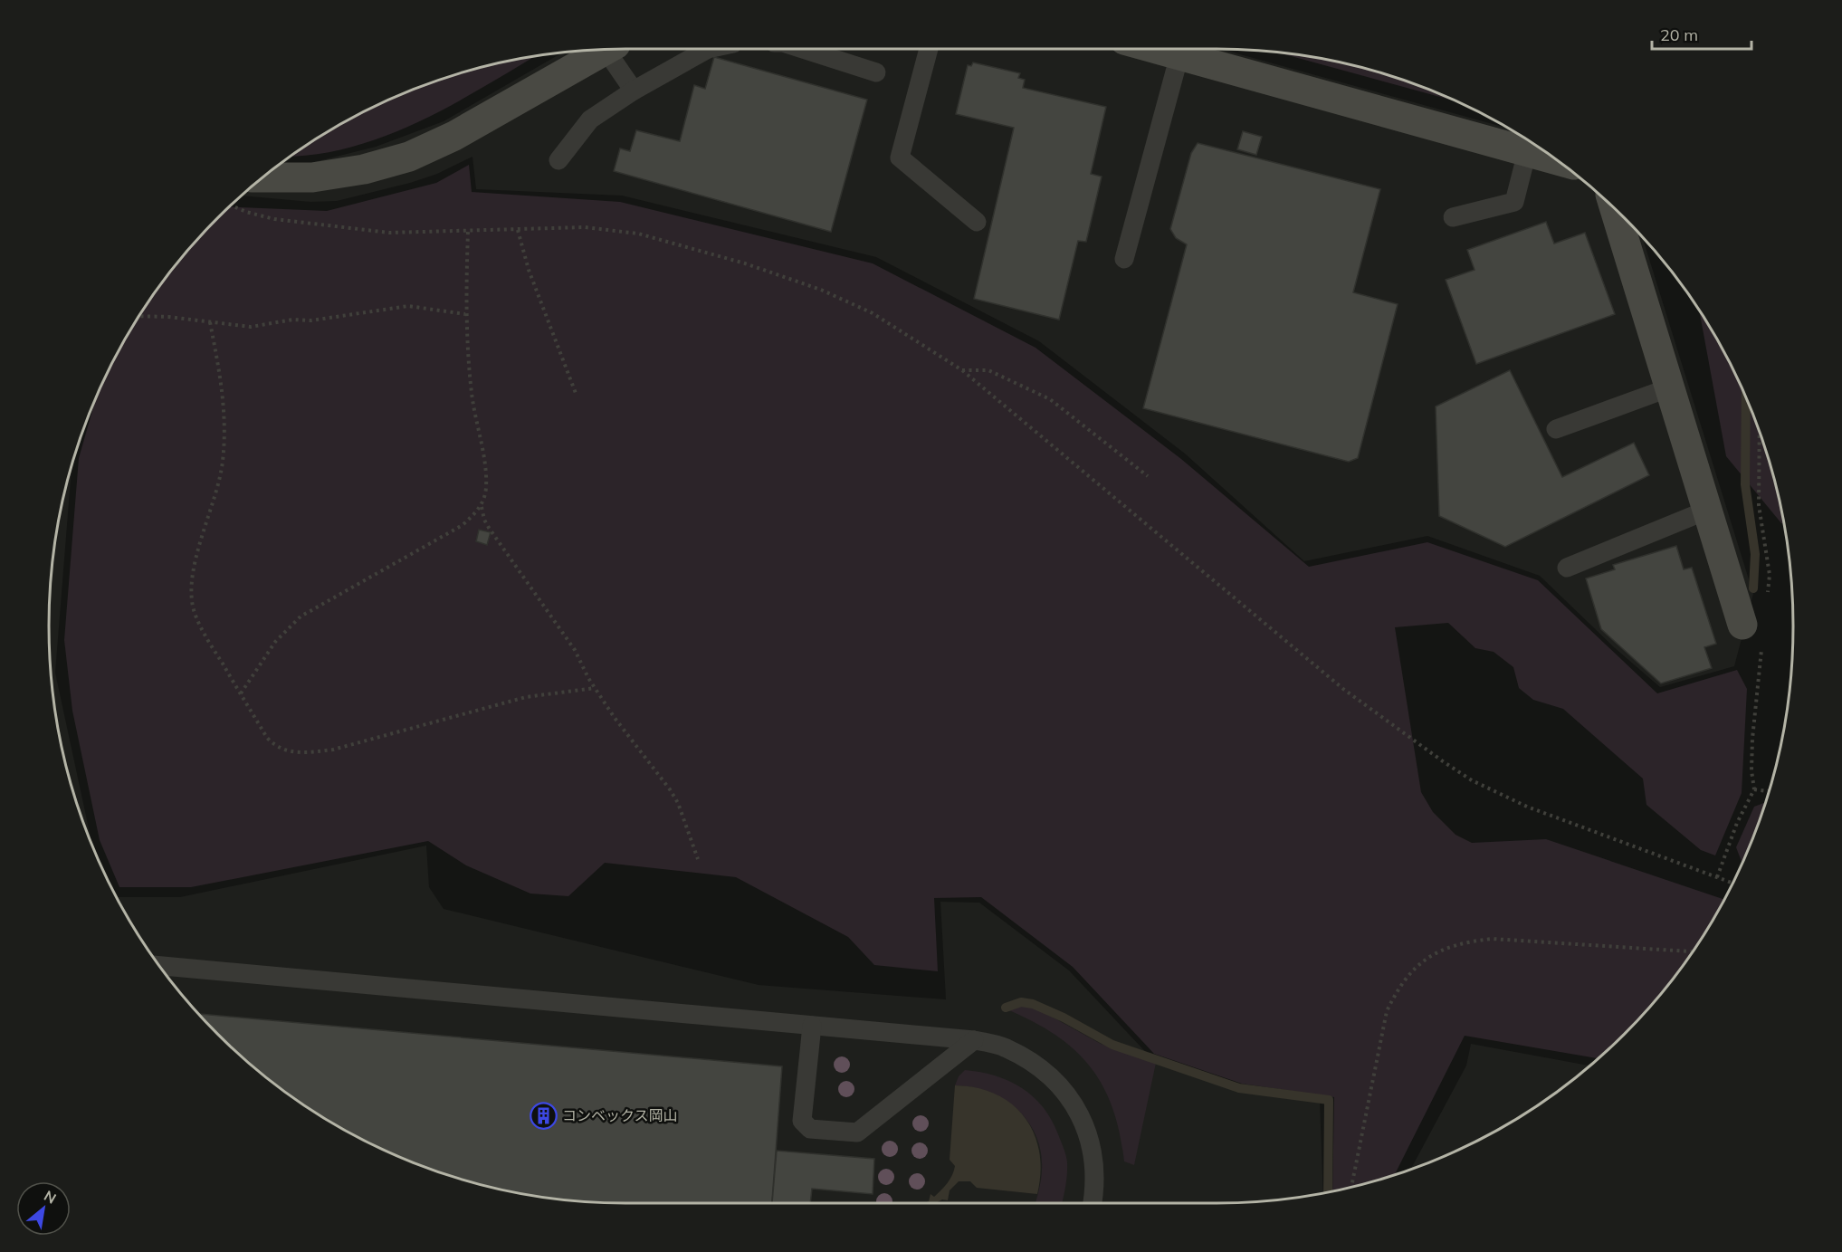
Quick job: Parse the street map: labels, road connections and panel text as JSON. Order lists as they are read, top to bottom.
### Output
{
  "places": {
    "building": ["コンベックス岡山"]
  },
  "scale_bar": "20 m",
  "north": "top right"
}
